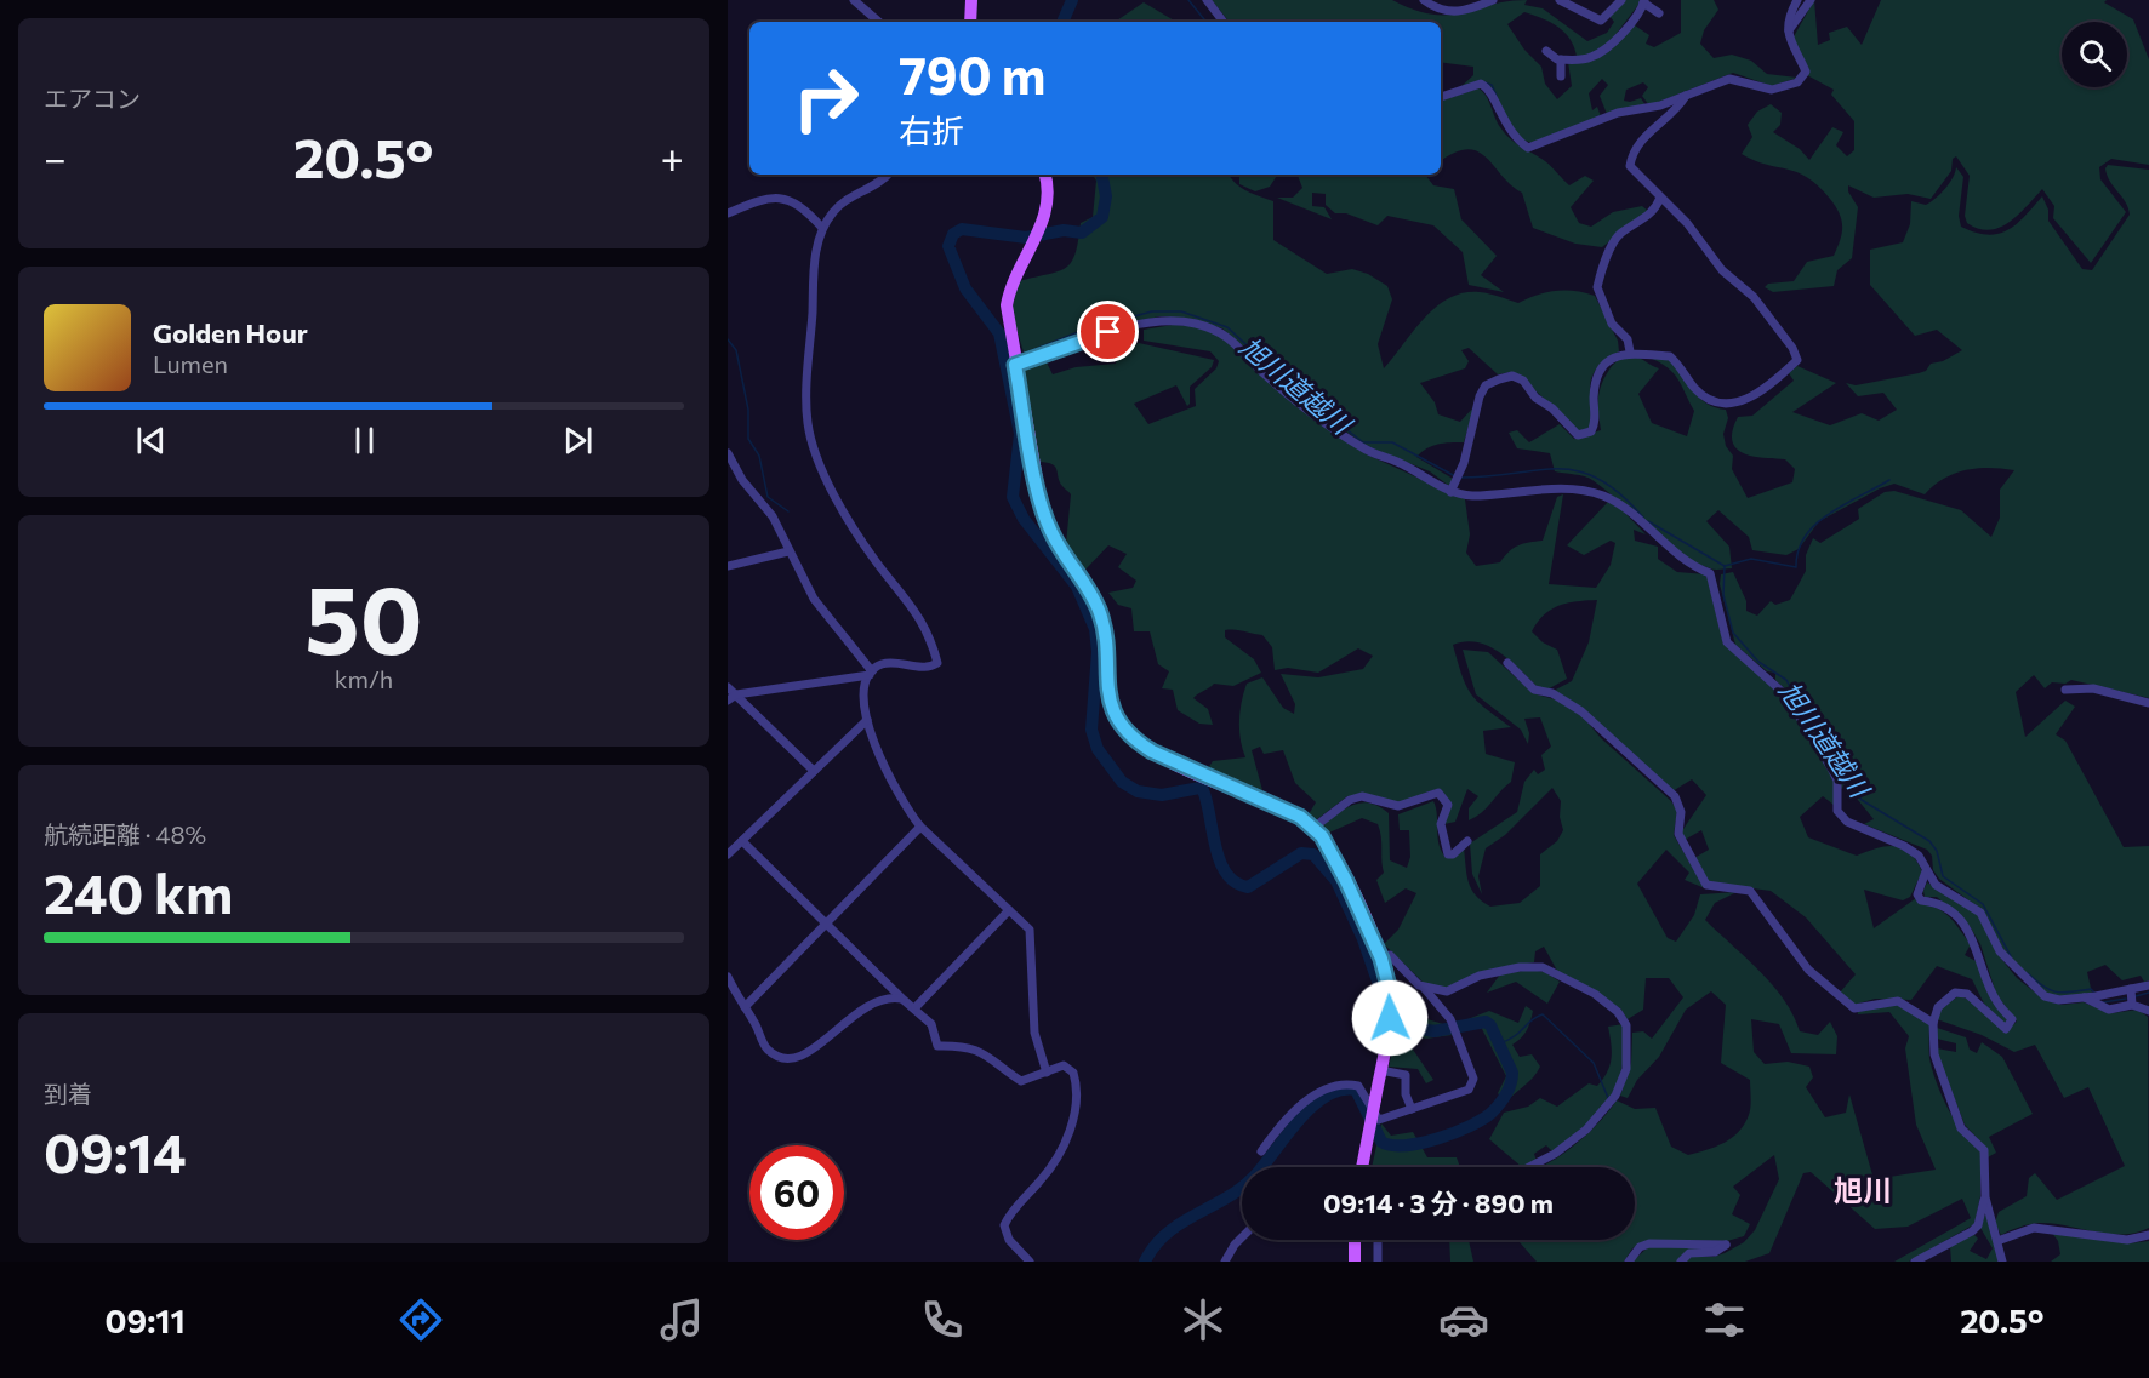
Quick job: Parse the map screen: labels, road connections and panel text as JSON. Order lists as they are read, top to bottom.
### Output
{
  "districts": ["旭川"],
  "water": ["旭川道越川"],
  "page": {
    "tile": [
      "エアコン",
      ["50", "km/h"],
      ["航続距離 · 48%", "240 km"],
      ["到着", "09:14"]
    ],
    "turn": ["790 m", "右折"],
    "heat": ["−", "20.5°", "+"],
    "song": ["Golden Hour", "Lumen"],
    "limit": "60",
    "trip": "09:14 · 3 分 · 890 m",
    "tabs": ["09:11", "20.5°"]
  }
}
